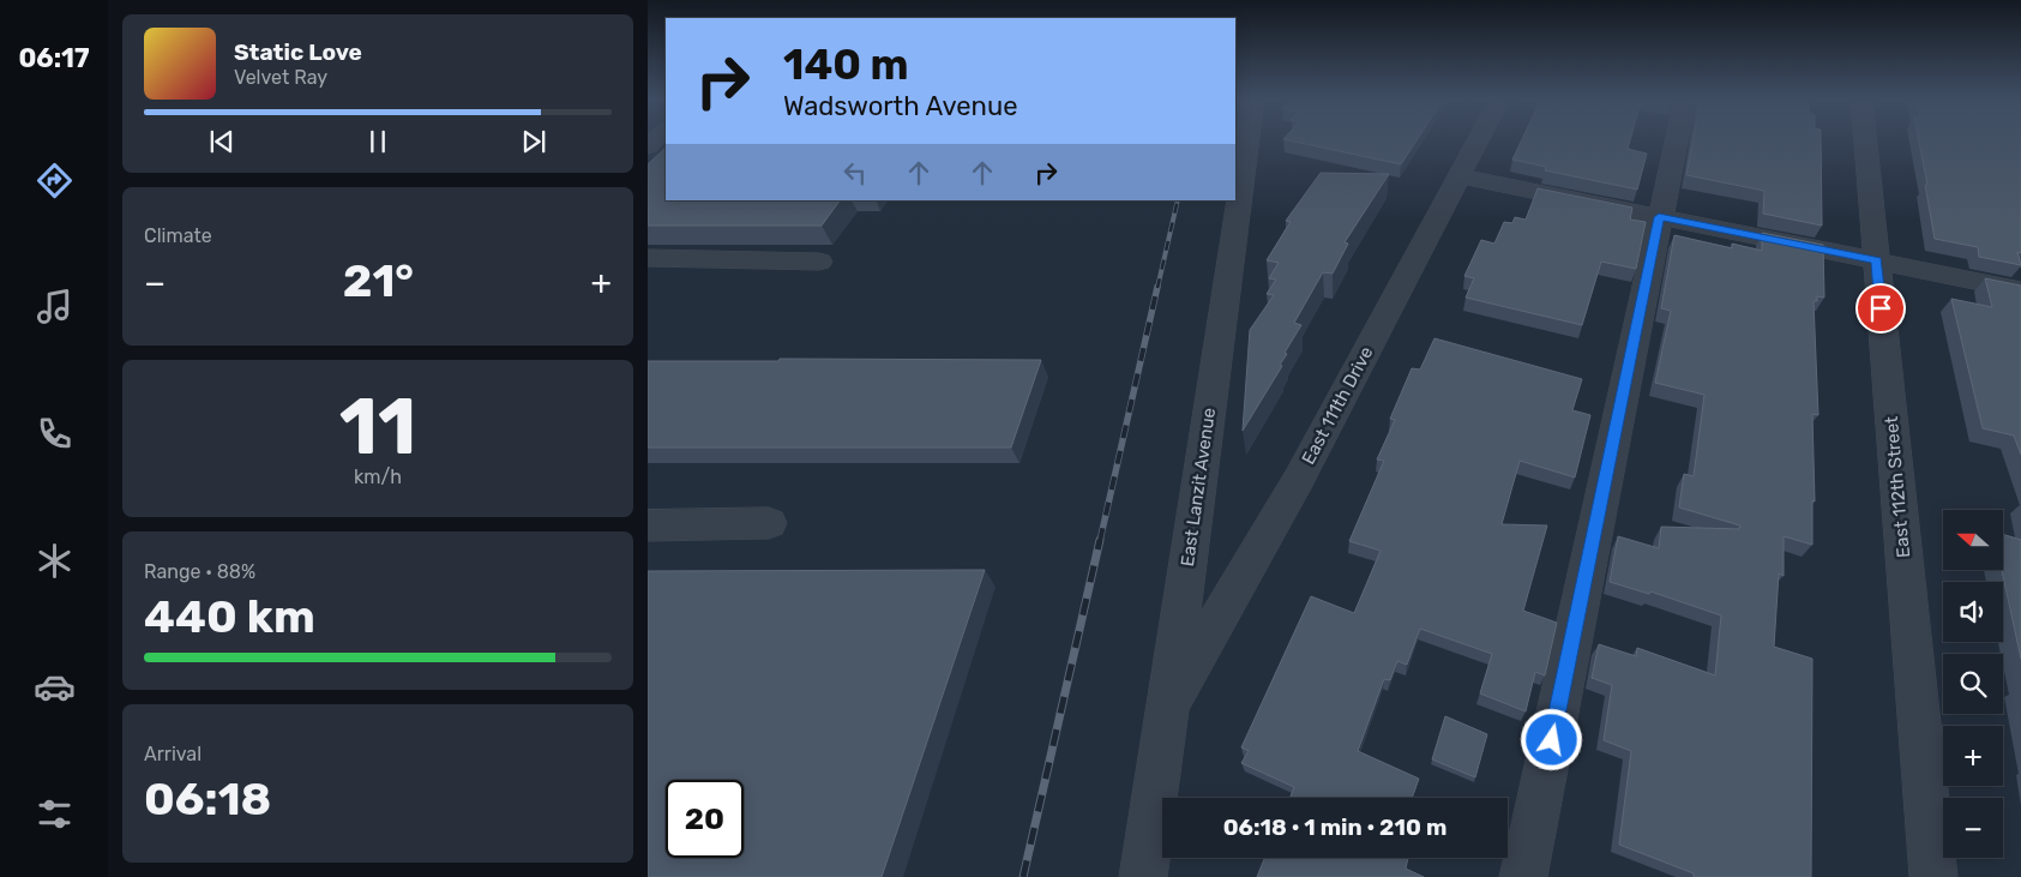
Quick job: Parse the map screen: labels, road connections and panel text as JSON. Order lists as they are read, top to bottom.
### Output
{
  "streets": {
    "street": ["East 111th Drive", "East Lanzit Avenue", "East 112th Street"]
  },
  "crossings": [
    ["East 111th Drive", "East Lanzit Avenue"]
  ],
  "north": "left",
  "page": {
    "tabs": "06:17",
    "turn": ["140 m", "Wadsworth Avenue"],
    "song": ["Static Love", "Velvet Ray"],
    "tile": [
      "Climate",
      ["11", "km/h"],
      ["Range · 88%", "440 km"],
      ["Arrival", "06:18"]
    ],
    "heat": ["−", "21°", "+"],
    "map_buttons": ["+", "−"],
    "limit": "20",
    "trip": "06:18 · 1 min · 210 m"
  }
}
